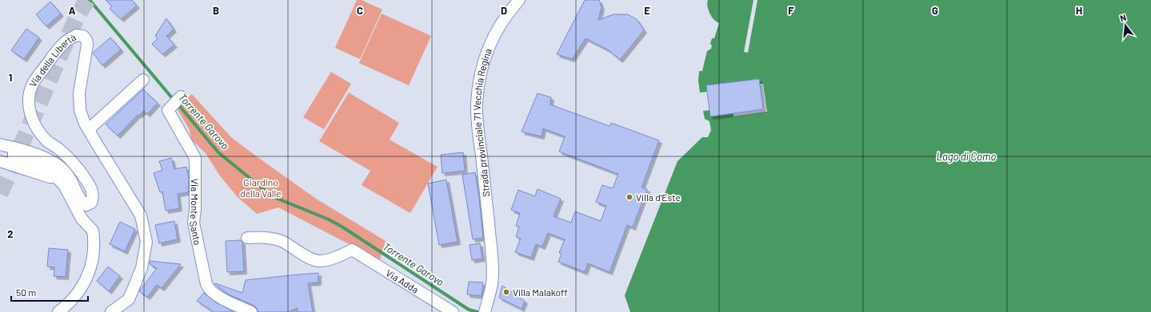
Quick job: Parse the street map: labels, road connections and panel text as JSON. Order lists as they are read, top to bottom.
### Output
{
  "streets": {
    "street": [
      "Via della Libertà",
      "Strada provinciale 71 Vecchia Regina",
      "Via Monte Santo",
      "Via Adda"
    ]
  },
  "water": ["Torrente Garovo", "Lago di Como"],
  "parks": ["Giardino della Valle"],
  "places": ["Villa d'Este", "Villa Malakoff"],
  "scale_bar": "50 m",
  "north": "top",
  "grid": {
    "columns": [
      "A",
      "B",
      "C",
      "D",
      "E",
      "F",
      "G",
      "H"
    ],
    "rows": ["1", "2"]
  }
}
